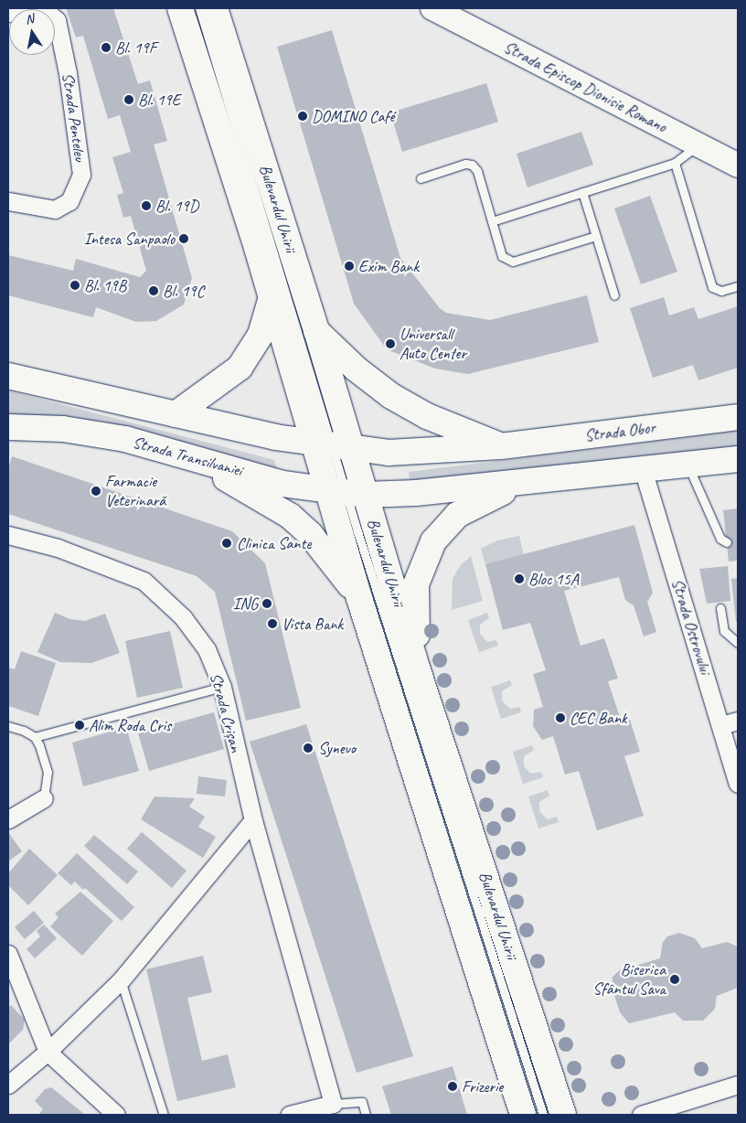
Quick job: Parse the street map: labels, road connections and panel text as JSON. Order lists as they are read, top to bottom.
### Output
{
  "streets": {
    "main road": ["Bulevardul Unirii", "Strada Obor", "Strada Transilvaniei"],
    "street": [
      "Strada Episcop Dionisie Romano",
      "Strada Penteleu",
      "Strada Ostrovului",
      "Strada Crișan"
    ]
  },
  "crossings": [
    ["Bulevardul Unirii", "Strada Obor"],
    ["Bulevardul Unirii", "Strada Transilvaniei"]
  ],
  "places": [
    "Bl. 19F",
    "Bl. 19E",
    "DOMINO Café",
    "Bl. 19D",
    "Intesa Sanpaolo",
    "Exim Bank",
    "Bl. 19B",
    "Bl. 19C",
    "Universall Auto Center",
    "Farmacie Veterinară",
    "Clinica Sante",
    "Bloc 15A",
    "ING",
    "Vista Bank",
    "CEC Bank",
    "Alim Roda Cris",
    "Synevo",
    "Biserica Sfântul Sava",
    "Frizerie"
  ],
  "north": "top"
}
